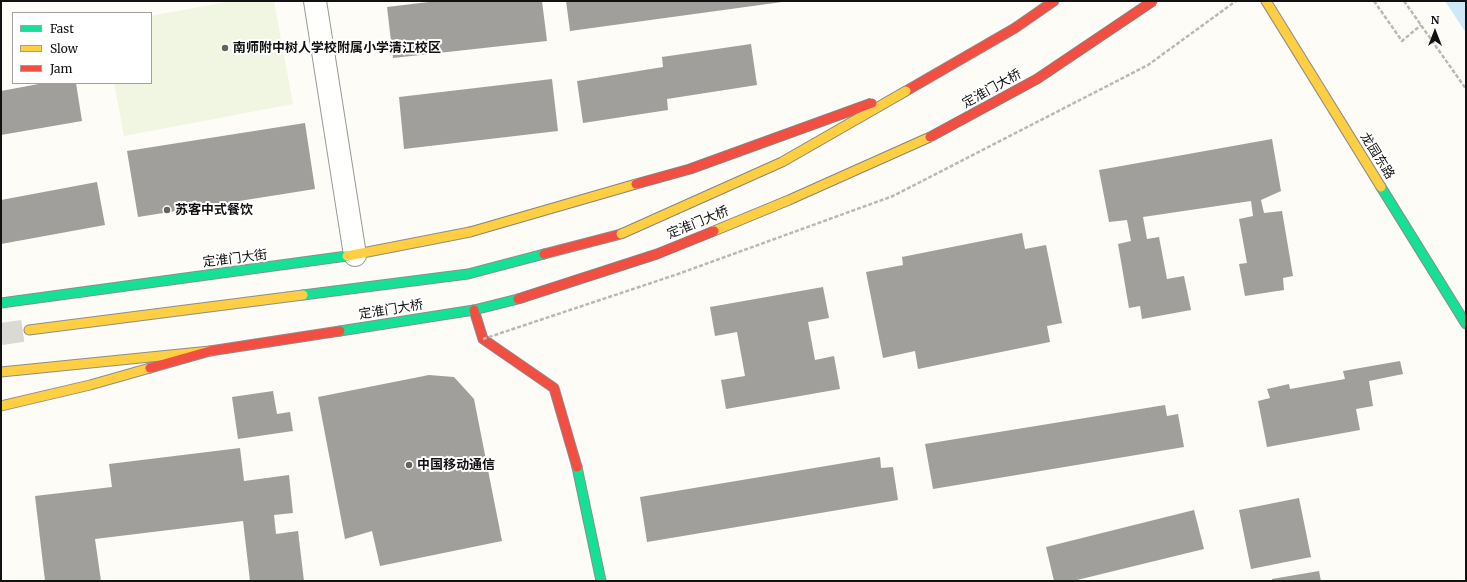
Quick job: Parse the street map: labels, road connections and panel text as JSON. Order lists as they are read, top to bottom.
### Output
{
  "streets": {
    "main road": ["定淮门大桥", "龙园东路", "定淮门大街"]
  },
  "places": ["南师附中树人学校附属小学清江校区", "苏客中式餐饮", "中国移动通信"],
  "legend": ["Fast", "Slow", "Jam"],
  "north": "top"
}
